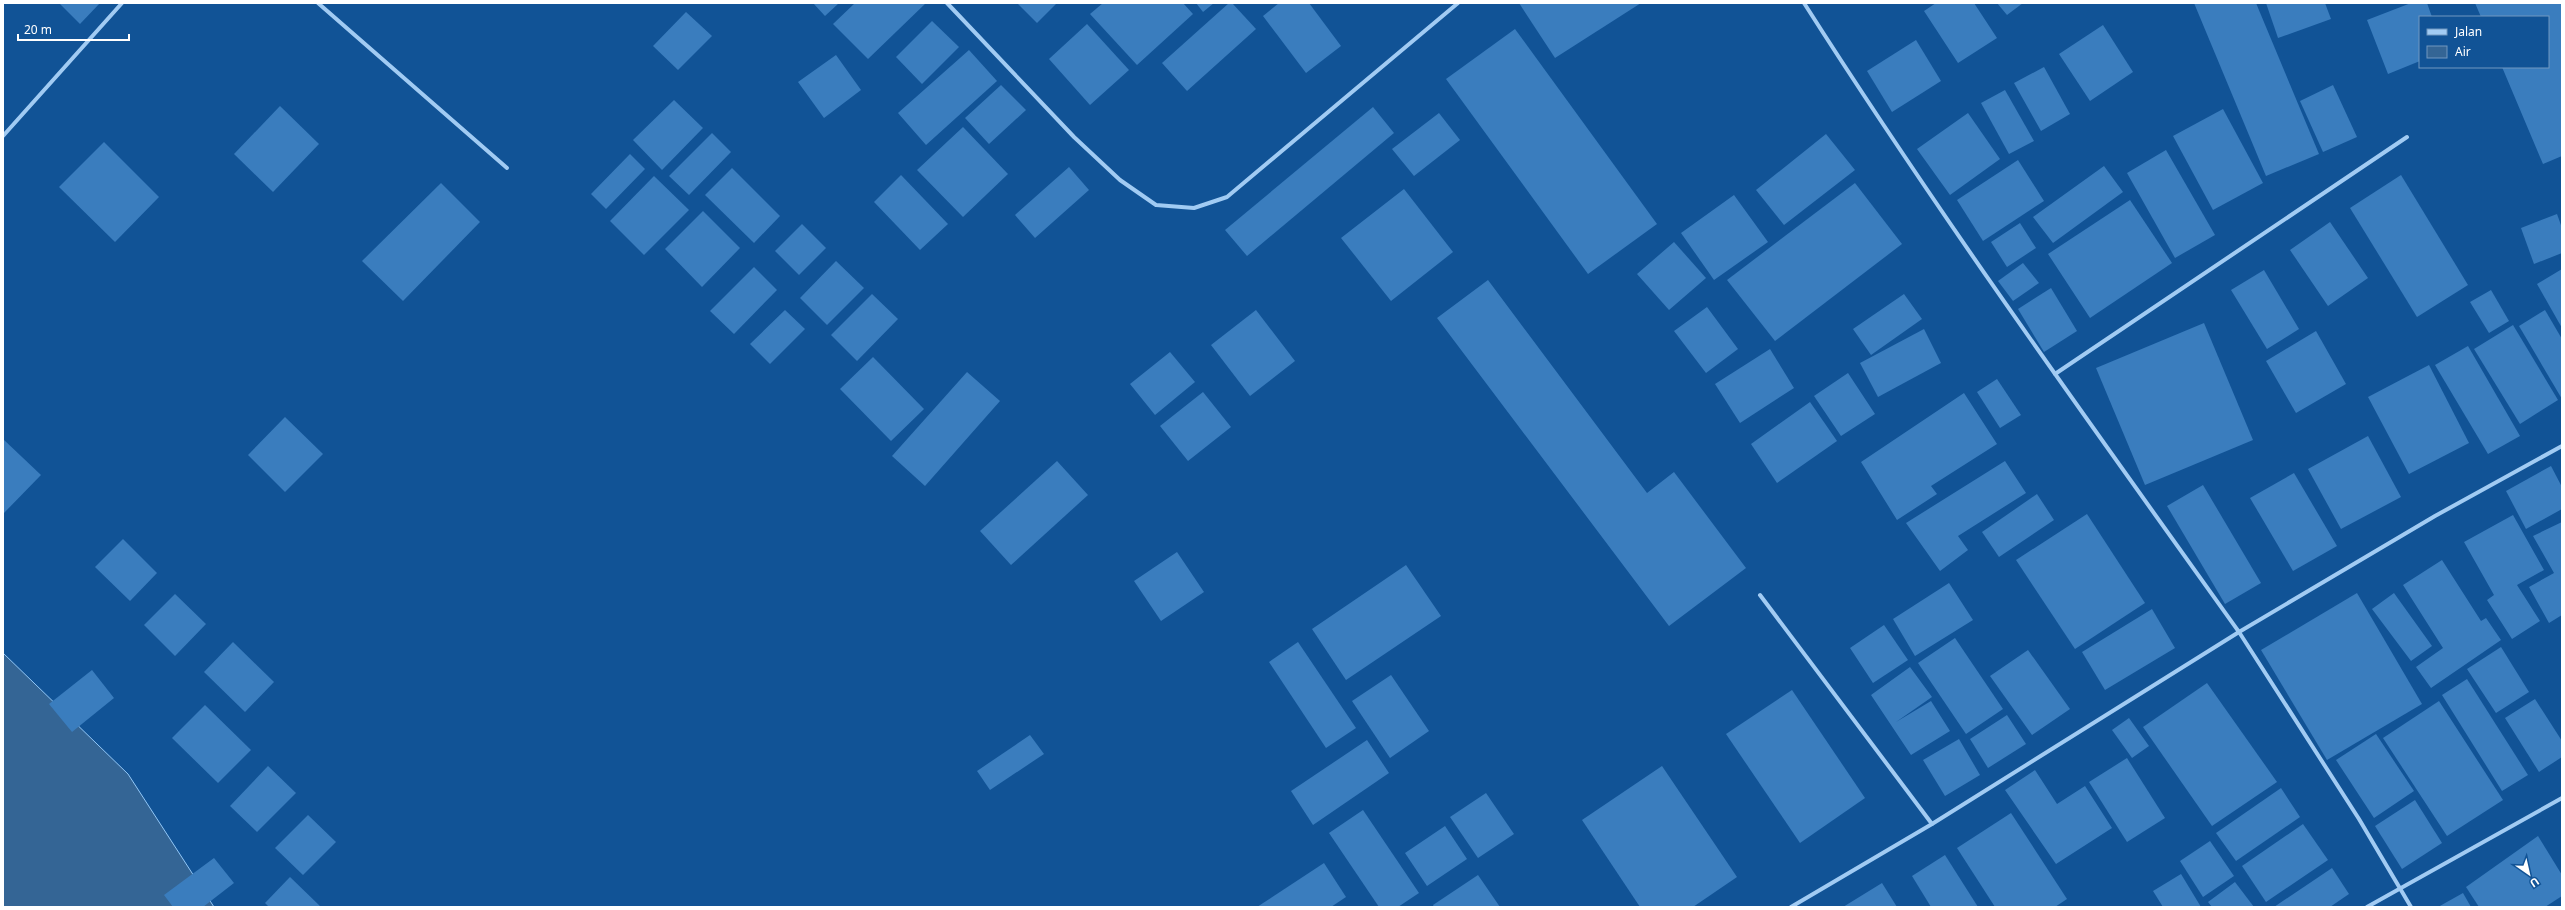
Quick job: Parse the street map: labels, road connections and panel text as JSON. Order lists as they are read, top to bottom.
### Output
{
  "legend": ["Jalan", "Air"],
  "scale_bar": "20 m",
  "north": "bottom right"
}
